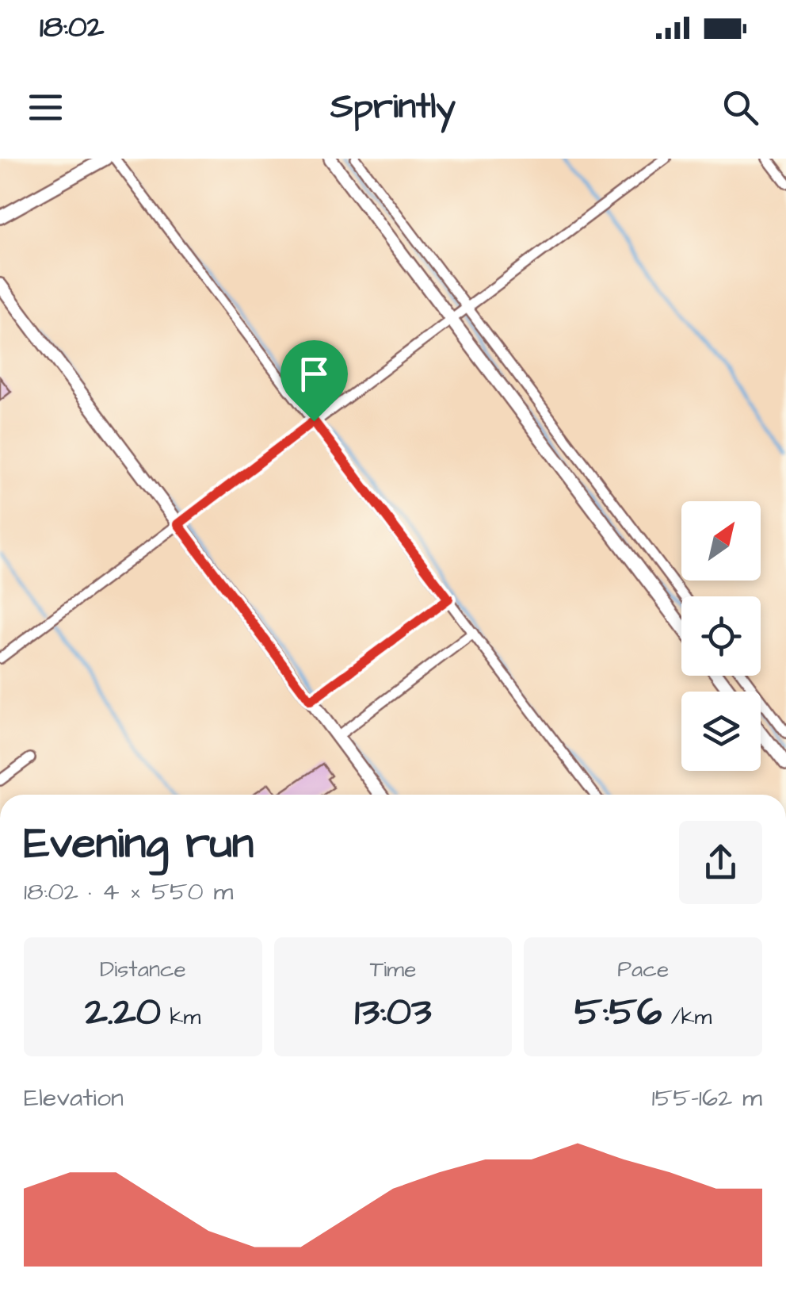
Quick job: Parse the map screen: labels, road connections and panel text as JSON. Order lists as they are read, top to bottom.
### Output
{
  "north": "top right",
  "page": {
    "status": "18:02",
    "header": "Sprintly",
    "heading": ["Evening run", "18:02 · 4 × 550 m"],
    "stats": [
      ["Distance", "2.20 km"],
      ["Time", "13:03"],
      ["Pace", "5:56 /km"]
    ],
    "chart": ["Elevation", "155–162 m"]
  }
}
